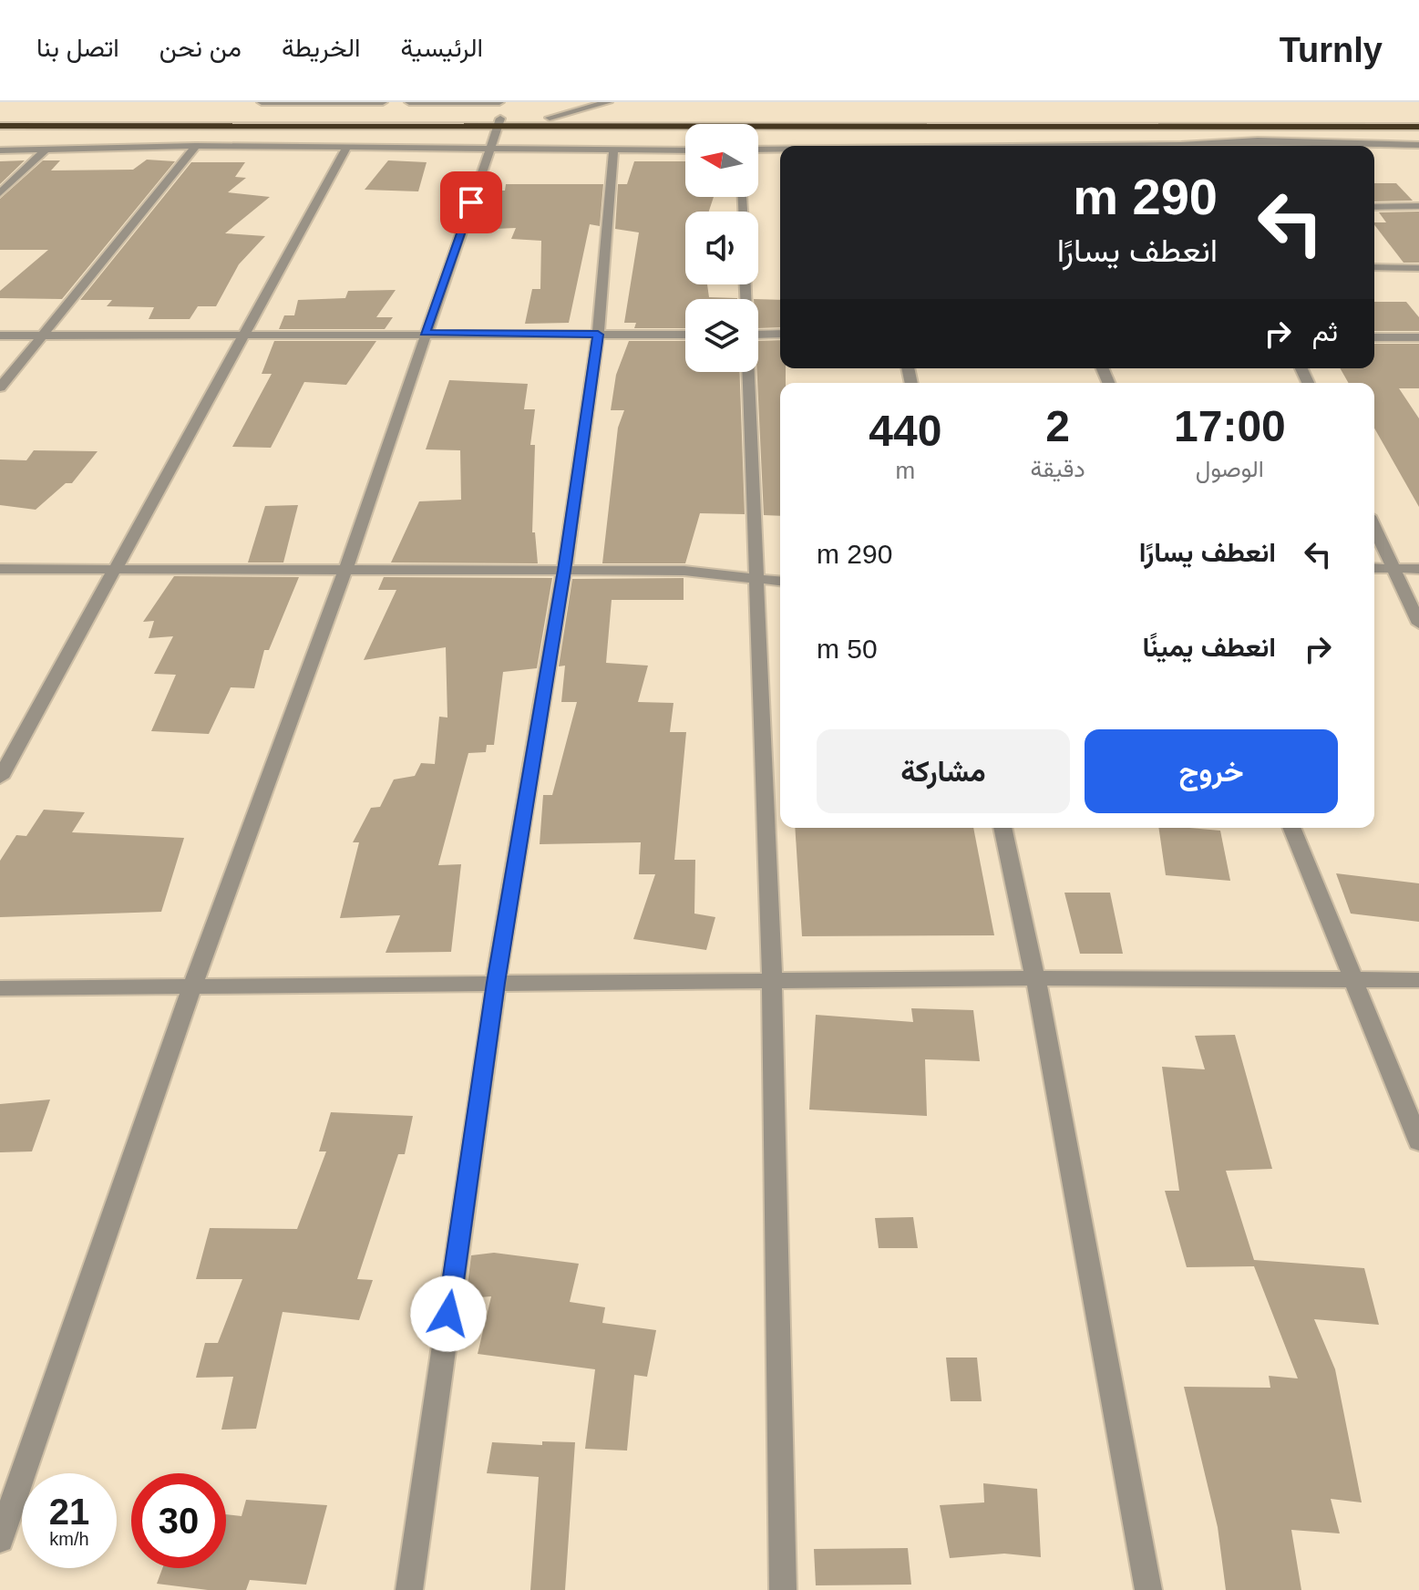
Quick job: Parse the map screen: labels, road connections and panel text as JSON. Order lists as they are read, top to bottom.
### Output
{
  "north": "left",
  "page": {
    "header": "Turnly",
    "nav": [
      "الرئيسية",
      "الخريطة",
      "من نحن",
      "اتصل بنا"
    ],
    "turn": ["290 m", "انعطف يسارًا"],
    "then": "ثم",
    "eta": [
      "17:00",
      "الوصول",
      "2",
      "دقيقة",
      "440",
      "m"
    ],
    "list": [
      {
        "name": "انعطف يسارًا",
        "value": "290 m"
      },
      {
        "name": "انعطف يمينًا",
        "value": "50 m"
      }
    ],
    "buttons": ["خروج", "مشاركة"],
    "speed": "21 km/h",
    "limit": "30"
  }
}
